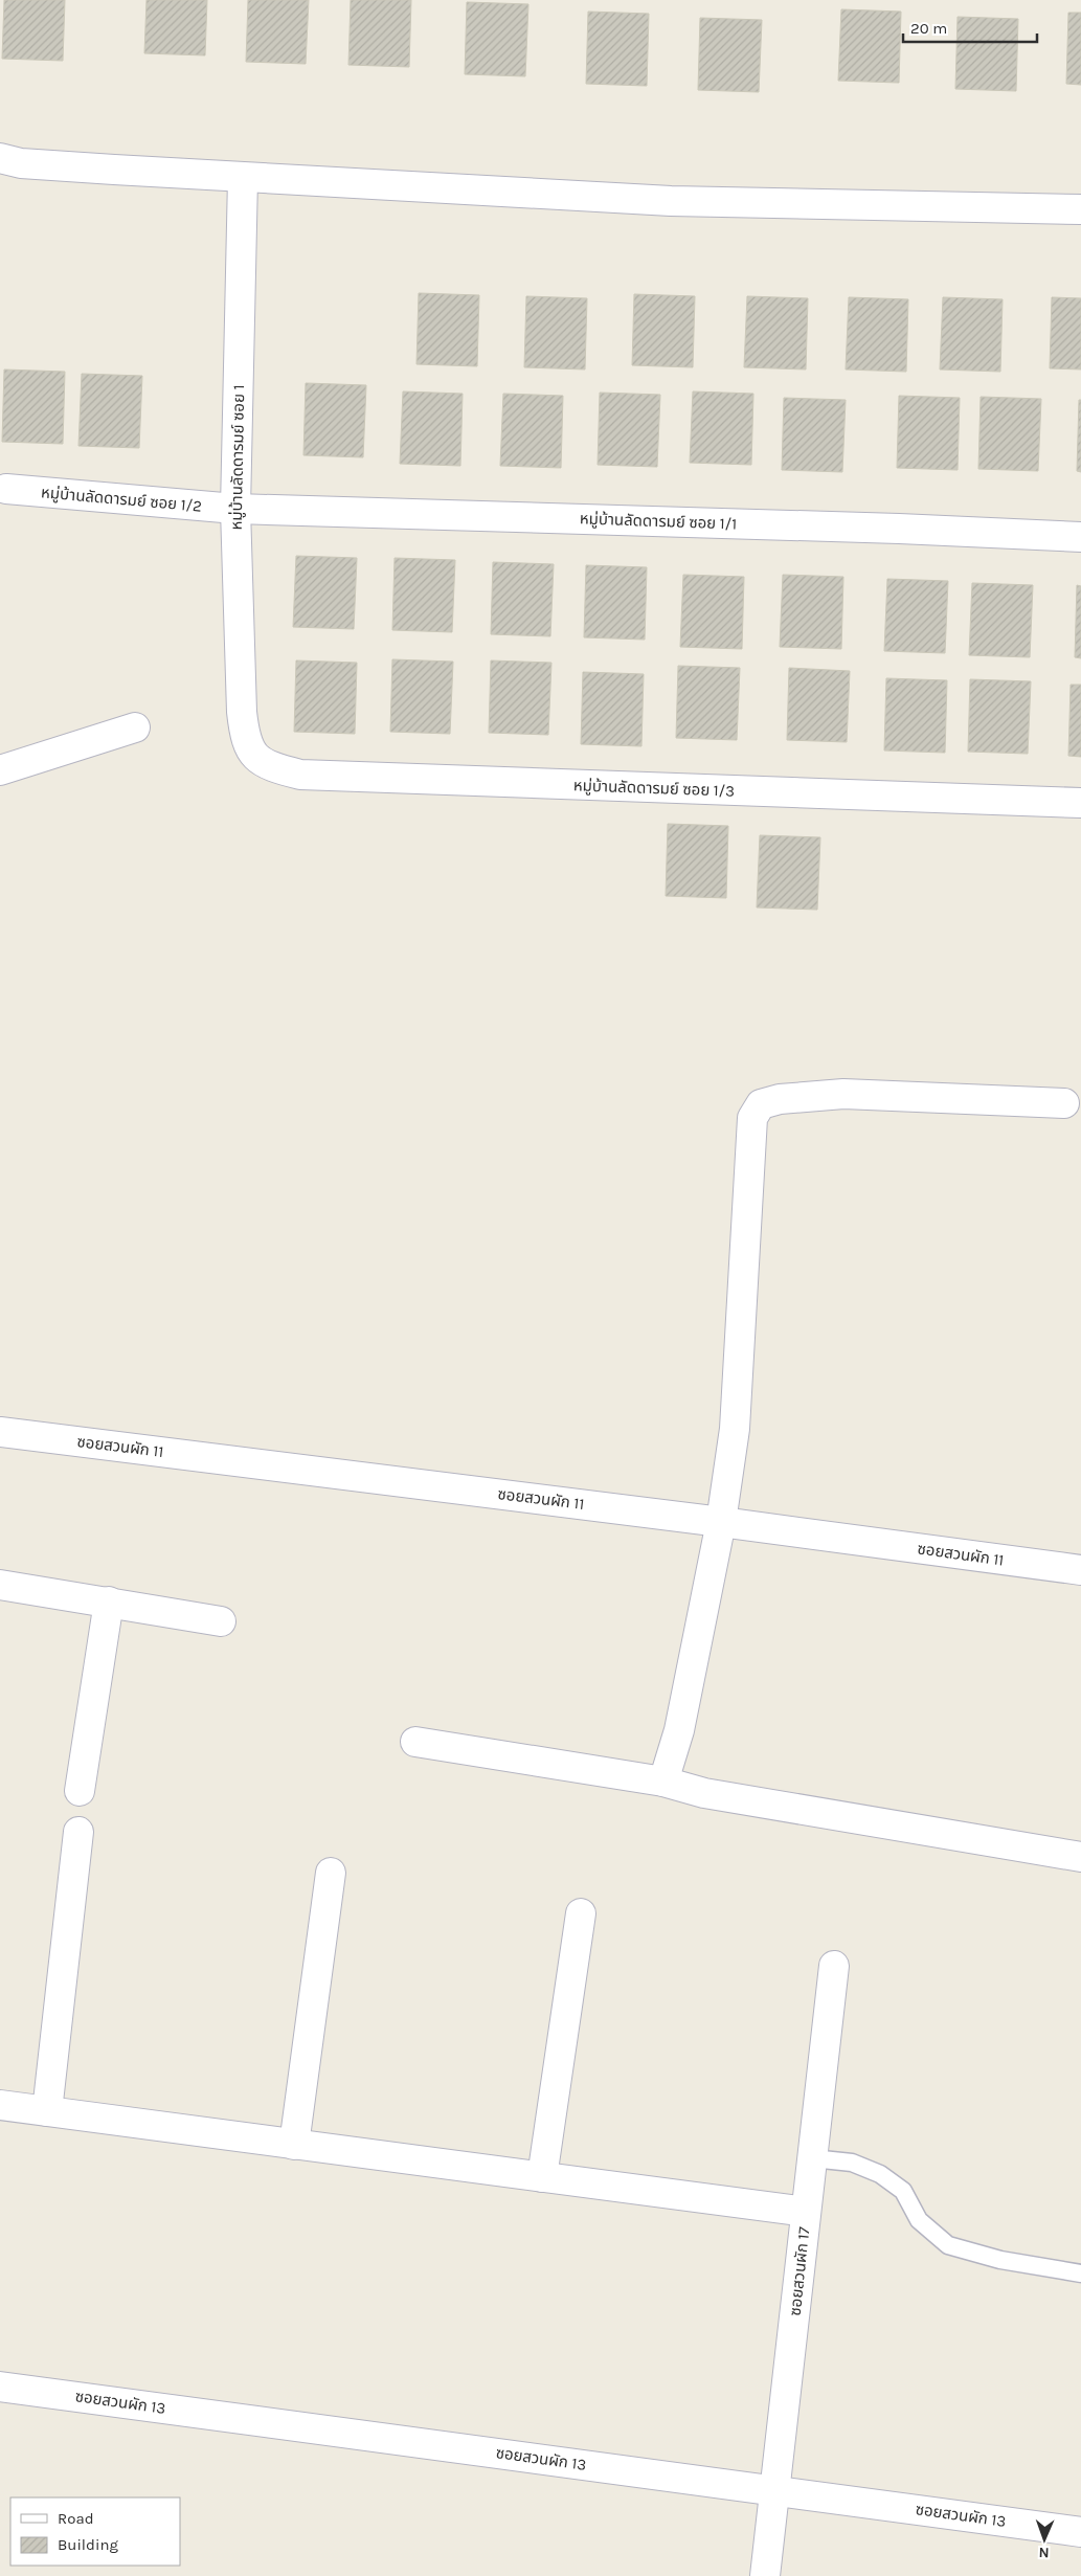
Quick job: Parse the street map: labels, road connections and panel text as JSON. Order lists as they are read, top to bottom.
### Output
{
  "streets": {
    "street": [
      "หมู่บ้านลัดดารมย์ ซอย 1",
      "หมู่บ้านลัดดารมย์ ซอย 1/2",
      "หมู่บ้านลัดดารมย์ ซอย 1/1",
      "หมู่บ้านลัดดารมย์ ซอย 1/3",
      "ซอยสวนผัก 11",
      "ซอยสวนผัก 17",
      "ซอยสวนผัก 13"
    ]
  },
  "crossings": [
    ["หมู่บ้านลัดดารมย์ ซอย 1", "หมู่บ้านลัดดารมย์ ซอย 1/2"],
    ["หมู่บ้านลัดดารมย์ ซอย 1", "หมู่บ้านลัดดารมย์ ซอย 1/1"],
    ["หมู่บ้านลัดดารมย์ ซอย 1", "หมู่บ้านลัดดารมย์ ซอย 1/3"],
    ["หมู่บ้านลัดดารมย์ ซอย 1/2", "หมู่บ้านลัดดารมย์ ซอย 1/1"],
    ["ซอยสวนผัก 17", "ซอยสวนผัก 13"]
  ],
  "legend": ["Road", "Building"],
  "scale_bar": "20 m",
  "north": "bottom"
}
